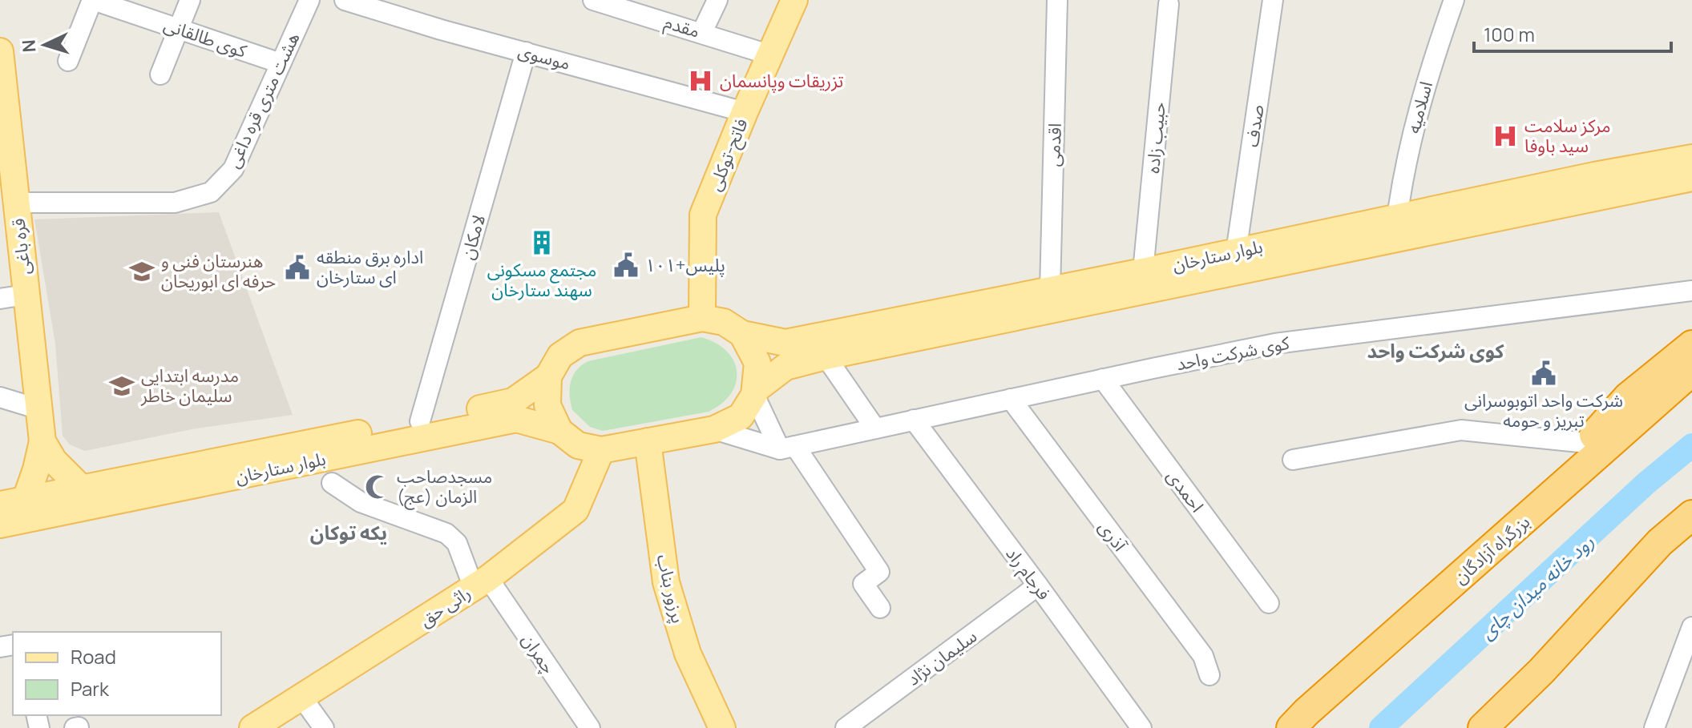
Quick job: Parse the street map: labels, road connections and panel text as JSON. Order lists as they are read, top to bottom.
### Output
{
  "streets": {
    "highway": ["بزرگراه آزادگان"],
    "main road": [
      "فاتح-توکلی",
      "قره باغی",
      "بلوار ستارخان",
      "پرزور بناب",
      "راثی حق"
    ],
    "street": [
      "مقدم",
      "کوی طالقانی",
      "موسوی",
      "هشت متری قره داغی",
      "اسلامیه",
      "صدف",
      "حبیب زاده",
      "اقدمی",
      "لامکان",
      "کوی شرکت واحد",
      "احمدی",
      "آذری",
      "فرجام راد",
      "چمران",
      "سلیمان نژاد"
    ]
  },
  "crossings": [
    ["مقدم", "فاتح-توکلی"],
    ["کوی طالقانی", "هشت متری قره داغی"],
    ["موسوی", "فاتح-توکلی"],
    ["موسوی", "لامکان"],
    ["هشت متری قره داغی", "قره باغی"],
    ["اسلامیه", "بلوار ستارخان"],
    ["صدف", "بلوار ستارخان"],
    ["حبیب زاده", "بلوار ستارخان"],
    ["اقدمی", "بلوار ستارخان"],
    ["فاتح-توکلی", "بلوار ستارخان"],
    ["لامکان", "بلوار ستارخان"],
    ["قره باغی", "بلوار ستارخان"],
    ["بلوار ستارخان", "پرزور بناب"],
    ["بلوار ستارخان", "راثی حق"],
    ["کوی شرکت واحد", "احمدی"],
    ["کوی شرکت واحد", "آذری"],
    ["کوی شرکت واحد", "فرجام راد"],
    ["فرجام راد", "سلیمان نژاد"],
    ["راثی حق", "چمران"]
  ],
  "districts": ["کوی شرکت واحد", "یکه توکان"],
  "water": ["رود خانه میدان چای"],
  "places": {
    "hospital": ["تزریقات وپانسمان", "مرکز سلامت سید باوفا"],
    "building": ["مجتمع مسکونی سهند ستارخان"],
    "public building": ["پلیس+۱۰۱", "اداره برق منطقه ای ستارخان", "شرکت واحد اتوبوسرانی تبریز و حومه"],
    "school or university": ["هنرستان فنی و حرفه ای ابوریحان", "مدرسه ابتدایی سلیمان خاطر"],
    "mosque": ["مسجدصاحب الزمان (عج)"]
  },
  "legend": ["Road", "Park"],
  "scale_bar": "100 m",
  "north": "left"
}
